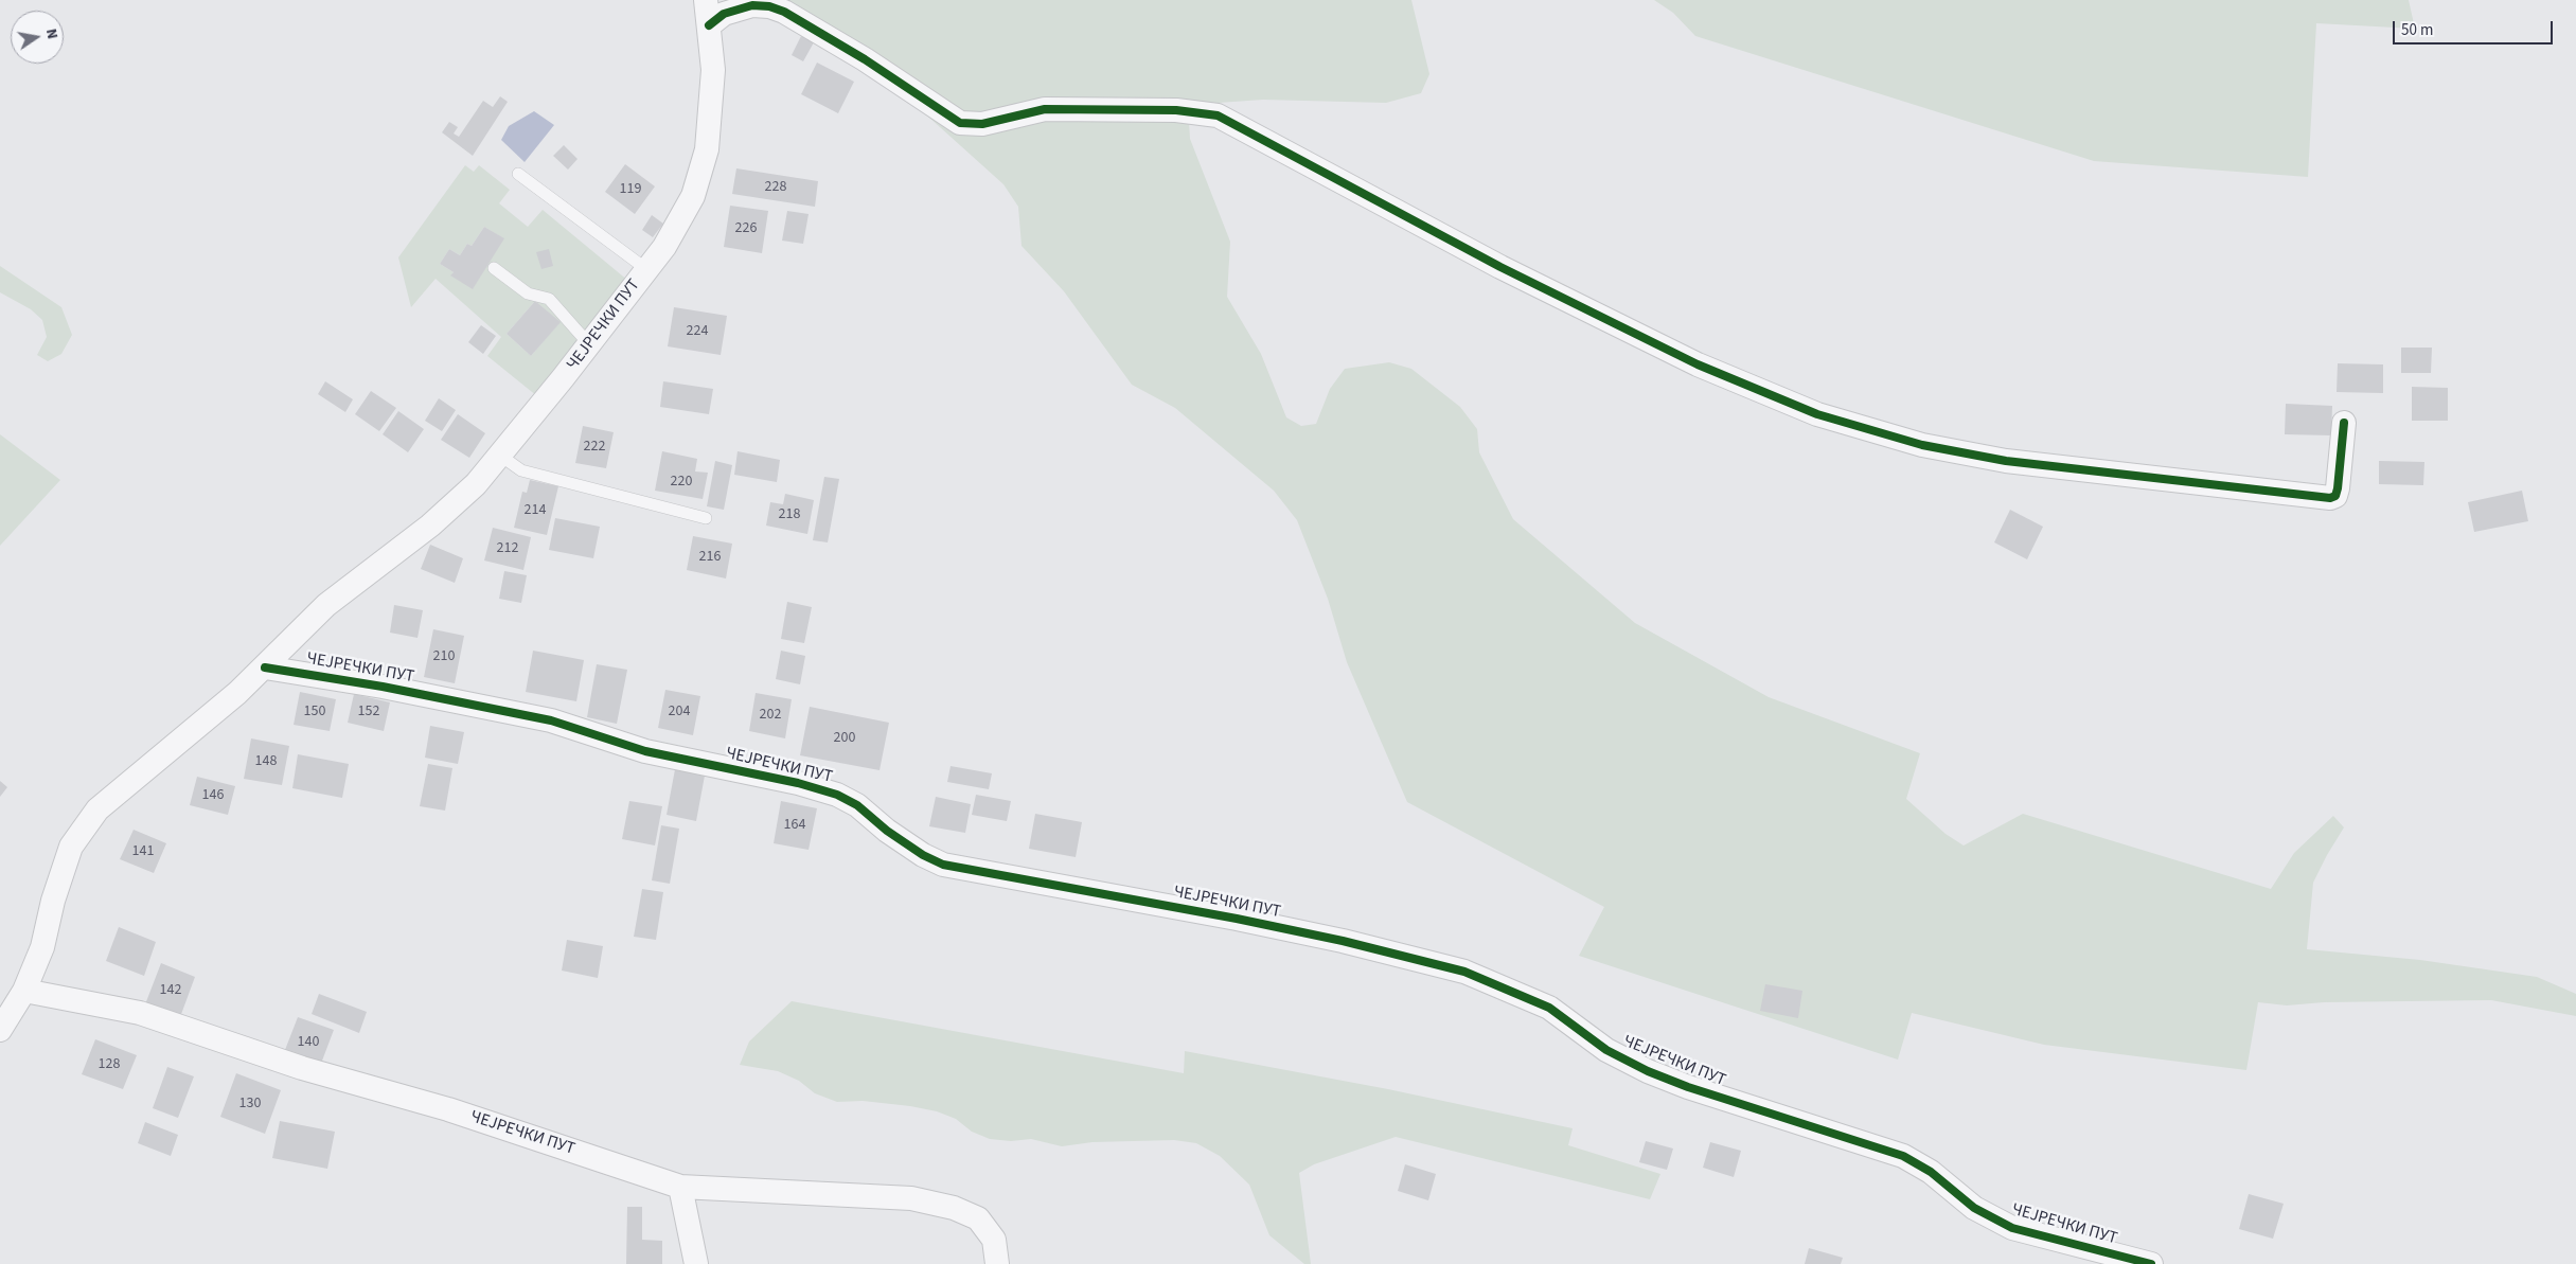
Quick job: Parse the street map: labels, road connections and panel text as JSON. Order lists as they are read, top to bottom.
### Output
{
  "streets": {
    "street": ["ЧЕЈРЕЧКИ ПУТ"]
  },
  "house_numbers": [
    "228",
    "119",
    "226",
    "224",
    "222",
    "220",
    "214",
    "218",
    "212",
    "216",
    "210",
    "150",
    "152",
    "204",
    "202",
    "200",
    "148",
    "146",
    "164",
    "141",
    "142",
    "140",
    "128",
    "130"
  ],
  "scale_bar": "50 m",
  "north": "right"
}
